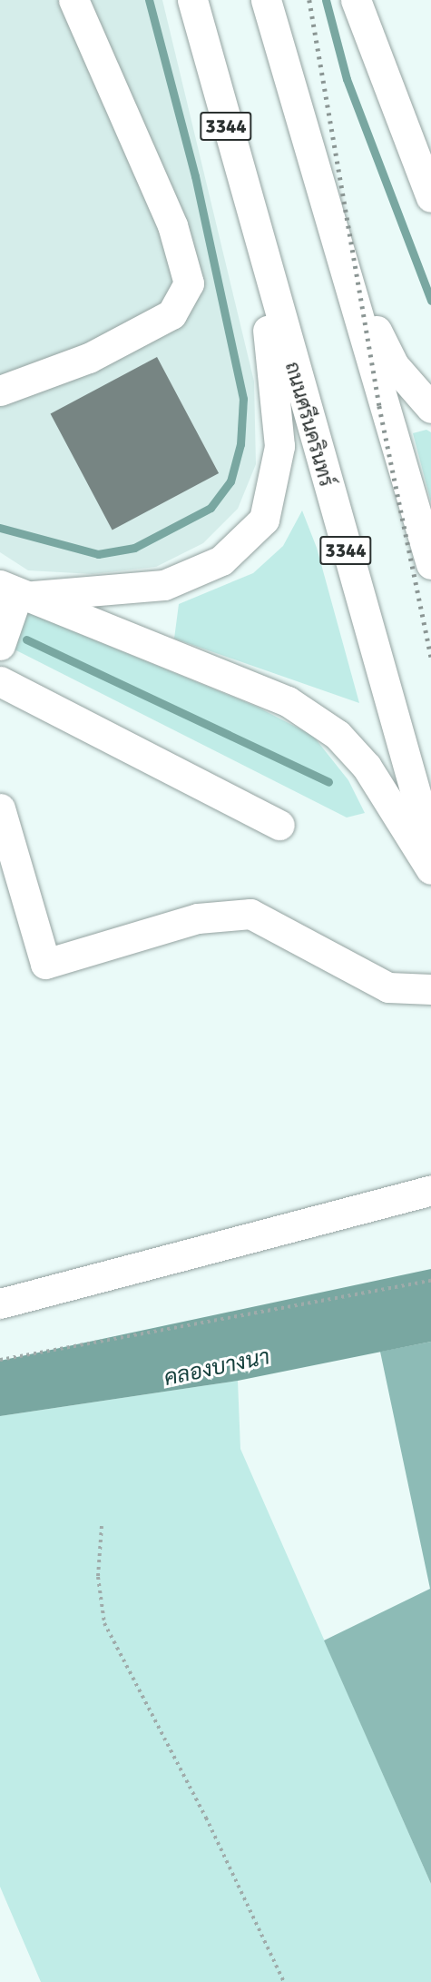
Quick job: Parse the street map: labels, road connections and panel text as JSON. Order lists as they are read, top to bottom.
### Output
{
  "streets": {
    "main road": ["3344", "ถนนศรีนครินทร์"]
  },
  "water": ["คลองบางนา"]
}
